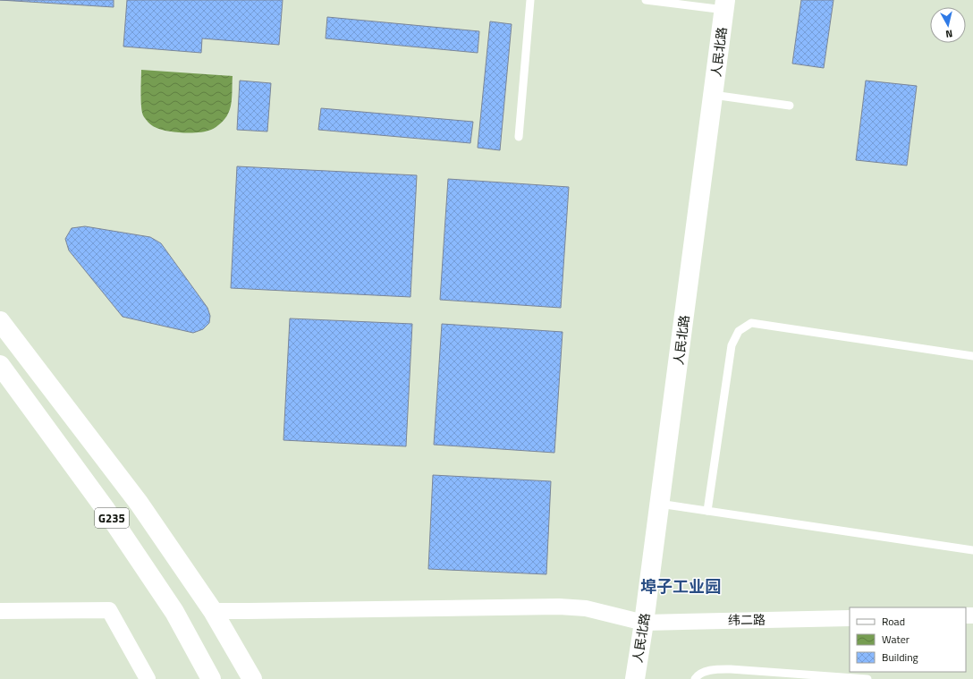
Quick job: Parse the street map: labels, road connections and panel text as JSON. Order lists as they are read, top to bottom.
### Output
{
  "streets": {
    "main road": ["人民北路", "G235"],
    "street": ["纬二路"]
  },
  "crossings": [
    ["人民北路", "纬二路"],
    ["G235", "纬二路"]
  ],
  "districts": ["埠子工业园"],
  "legend": ["Road", "Water", "Building"],
  "north": "bottom"
}
